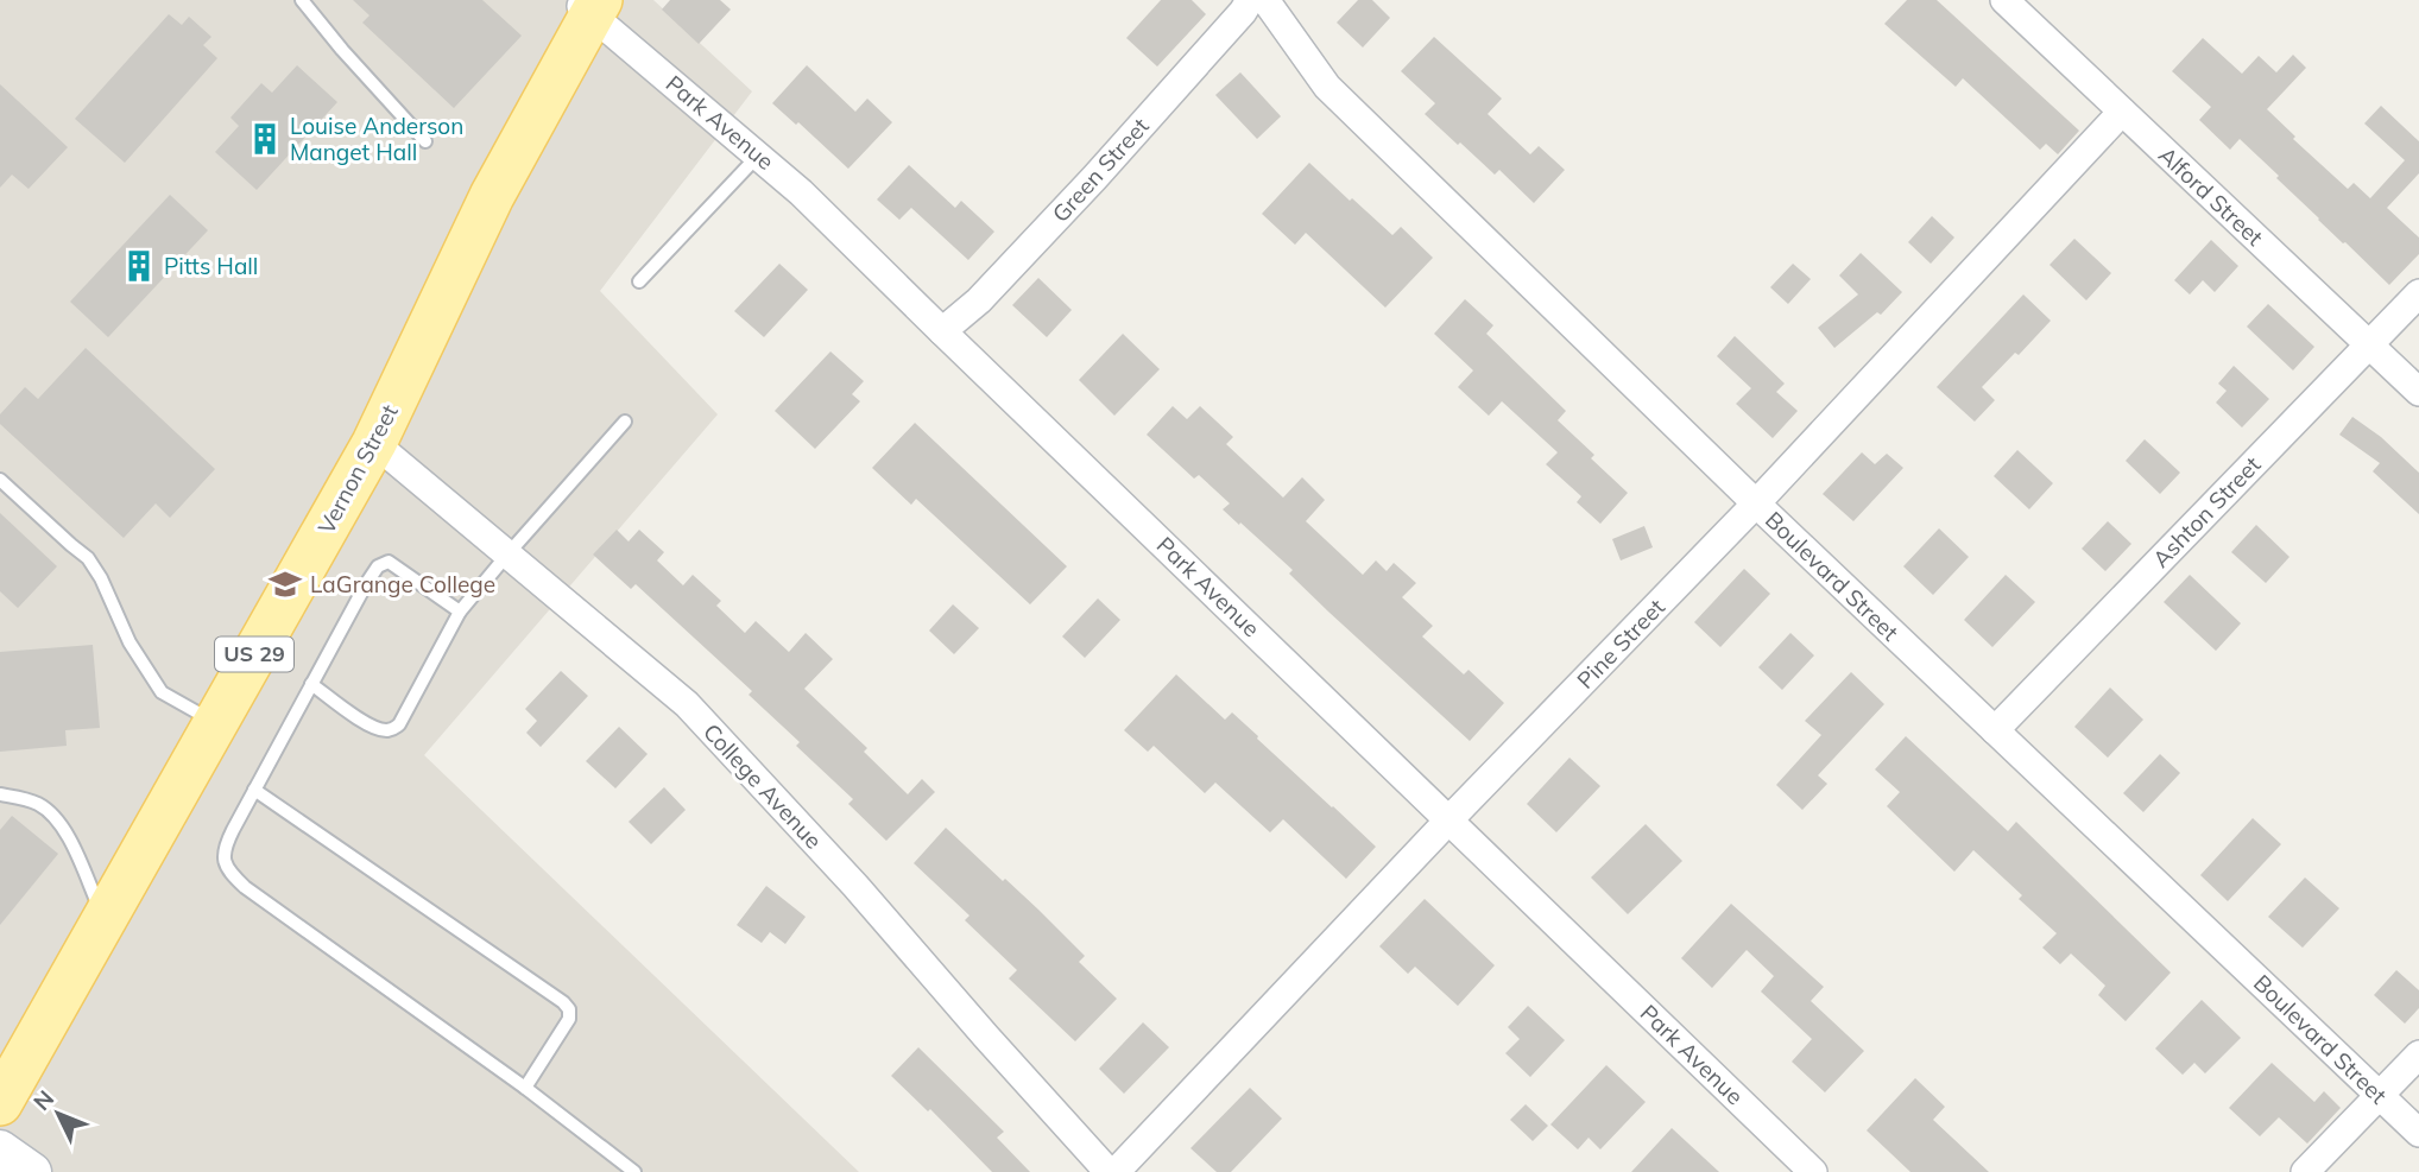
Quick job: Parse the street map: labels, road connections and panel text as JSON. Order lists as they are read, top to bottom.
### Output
{
  "streets": {
    "main road": ["Vernon Street", "US 29"],
    "street": [
      "Park Avenue",
      "Green Street",
      "Alford Street",
      "Ashton Street",
      "Boulevard Street",
      "Pine Street",
      "College Avenue"
    ]
  },
  "crossings": [
    ["Park Avenue", "Green Street"],
    ["Park Avenue", "Vernon Street"],
    ["Park Avenue", "Pine Street"],
    ["Alford Street", "Ashton Street"],
    ["Alford Street", "Pine Street"],
    ["Vernon Street", "College Avenue"],
    ["Ashton Street", "Boulevard Street"],
    ["Boulevard Street", "Pine Street"]
  ],
  "places": {
    "building": ["Louise Anderson Manget Hall", "Pitts Hall"],
    "school or university": ["LaGrange College"]
  },
  "north": "top left"
}
